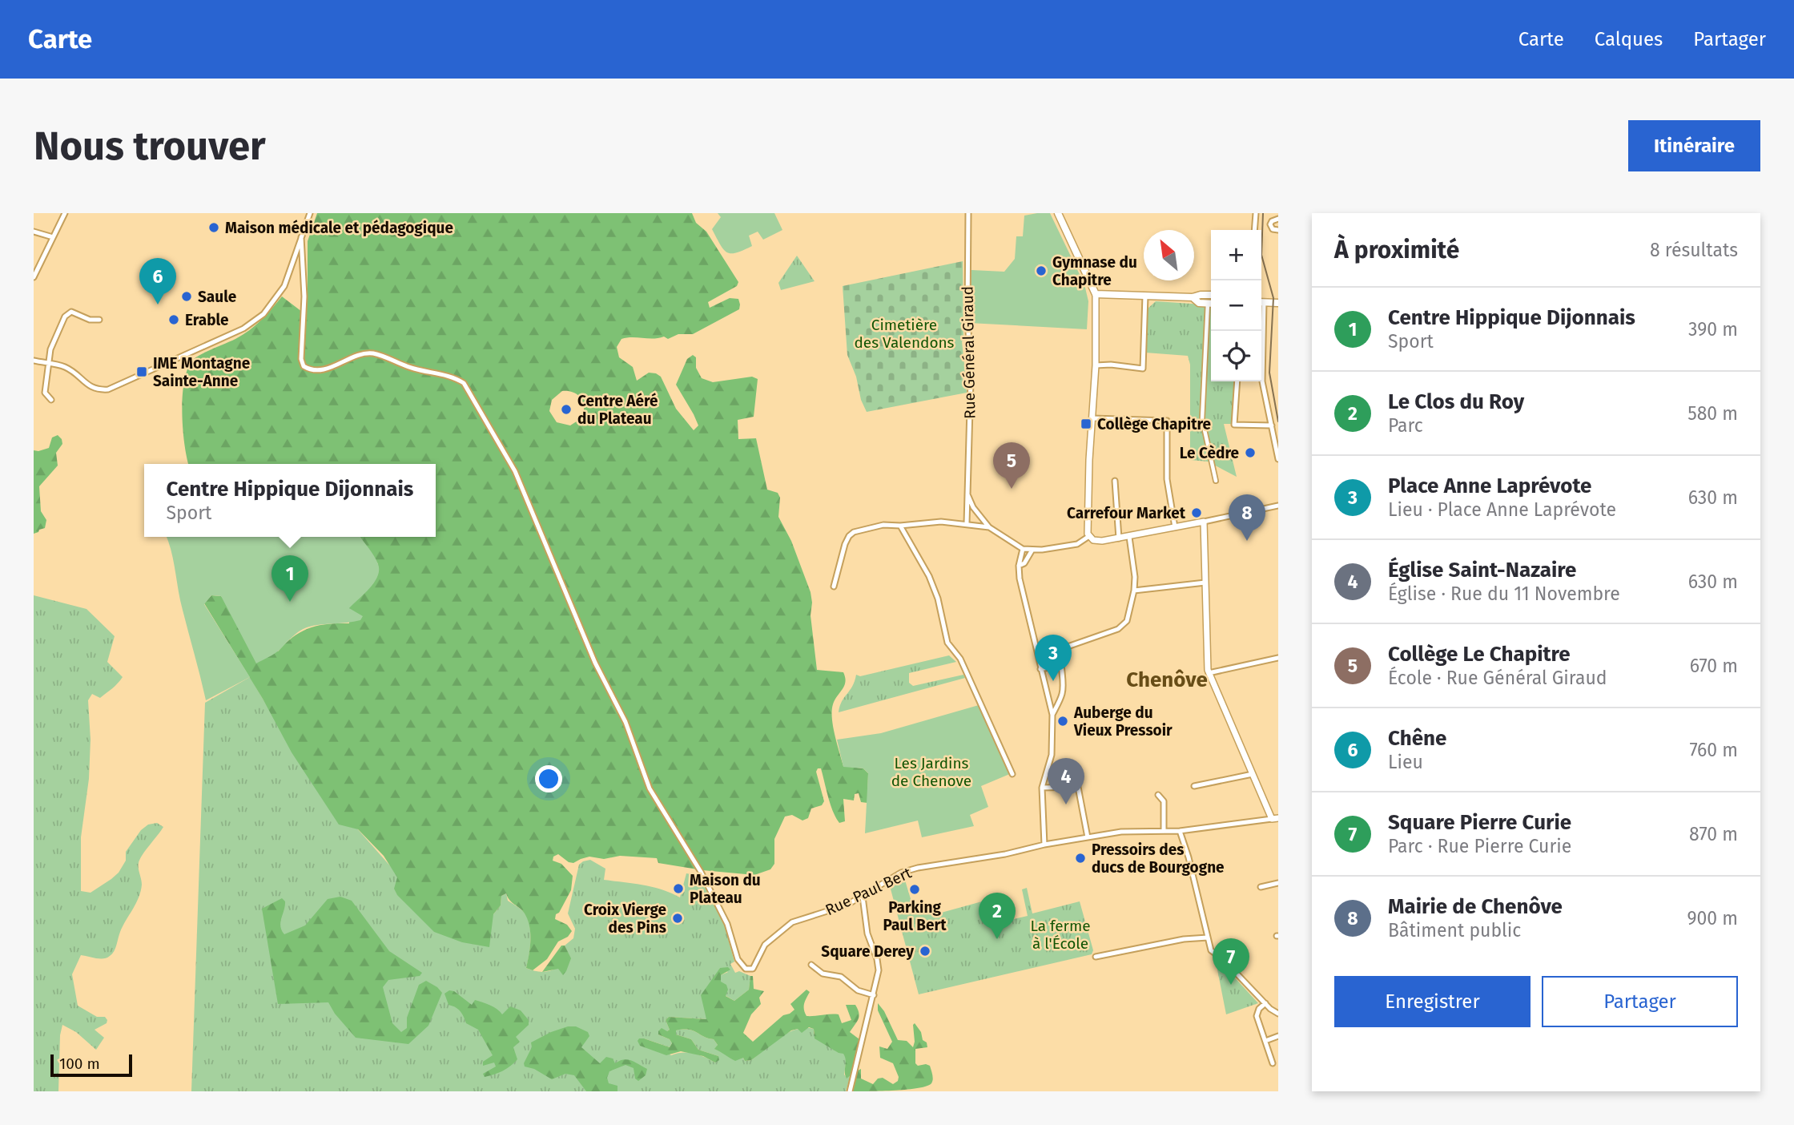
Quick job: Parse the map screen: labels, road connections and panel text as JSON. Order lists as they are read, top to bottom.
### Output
{
  "streets": {
    "street": ["Rue Général Giraud", "Rue Paul Bert"]
  },
  "districts": ["Chenôve"],
  "parks": ["Cimetière des Valendons", "Les Jardins de Chenove", "La ferme à l'École"],
  "places": {
    "other": [
      "Maison médicale et pédagogique",
      "Gymnase du Chapitre",
      "Saule",
      "Erable",
      "Centre Aéré du Plateau",
      "Le Cèdre",
      "Carrefour Market",
      "Auberge du Vieux Pressoir",
      "Pressoirs des ducs de Bourgogne",
      "Maison du Plateau",
      "Parking Paul Bert",
      "Croix Vierge des Pins",
      "Square Derey"
    ],
    "transit": ["IME Montagne Sainte-Anne", "Collège Chapitre"]
  },
  "scale_bar": "100 m",
  "north": "top left",
  "page": {
    "header": "Carte",
    "nav": ["Carte", "Calques", "Partager"],
    "buttons": [
      "Itinéraire",
      ["Enregistrer", "Partager"]
    ],
    "title": "Nous trouver",
    "heading": ["À proximité", "8 résultats"],
    "map_buttons": ["+", "−"],
    "pins": [
      "6",
      "5",
      "8",
      "1",
      "3",
      "4",
      "2",
      "7"
    ],
    "list": [
      {
        "mark": "1",
        "name": "Centre Hippique Dijonnais",
        "note": "Sport",
        "value": "390 m"
      },
      {
        "mark": "2",
        "name": "Le Clos du Roy",
        "note": "Parc",
        "value": "580 m"
      },
      {
        "mark": "3",
        "name": "Place Anne Laprévote",
        "note": "Lieu · Place Anne Laprévote",
        "value": "630 m"
      },
      {
        "mark": "4",
        "name": "Église Saint-Nazaire",
        "note": "Église · Rue du 11 Novembre",
        "value": "630 m"
      },
      {
        "mark": "5",
        "name": "Collège Le Chapitre",
        "note": "École · Rue Général Giraud",
        "value": "670 m"
      },
      {
        "mark": "6",
        "name": "Chêne",
        "note": "Lieu",
        "value": "760 m"
      },
      {
        "mark": "7",
        "name": "Square Pierre Curie",
        "note": "Parc · Rue Pierre Curie",
        "value": "870 m"
      },
      {
        "mark": "8",
        "name": "Mairie de Chenôve",
        "note": "Bâtiment public",
        "value": "900 m"
      }
    ],
    "popup": ["Centre Hippique Dijonnais", "Sport"],
    "scale": "100 m"
  }
}
